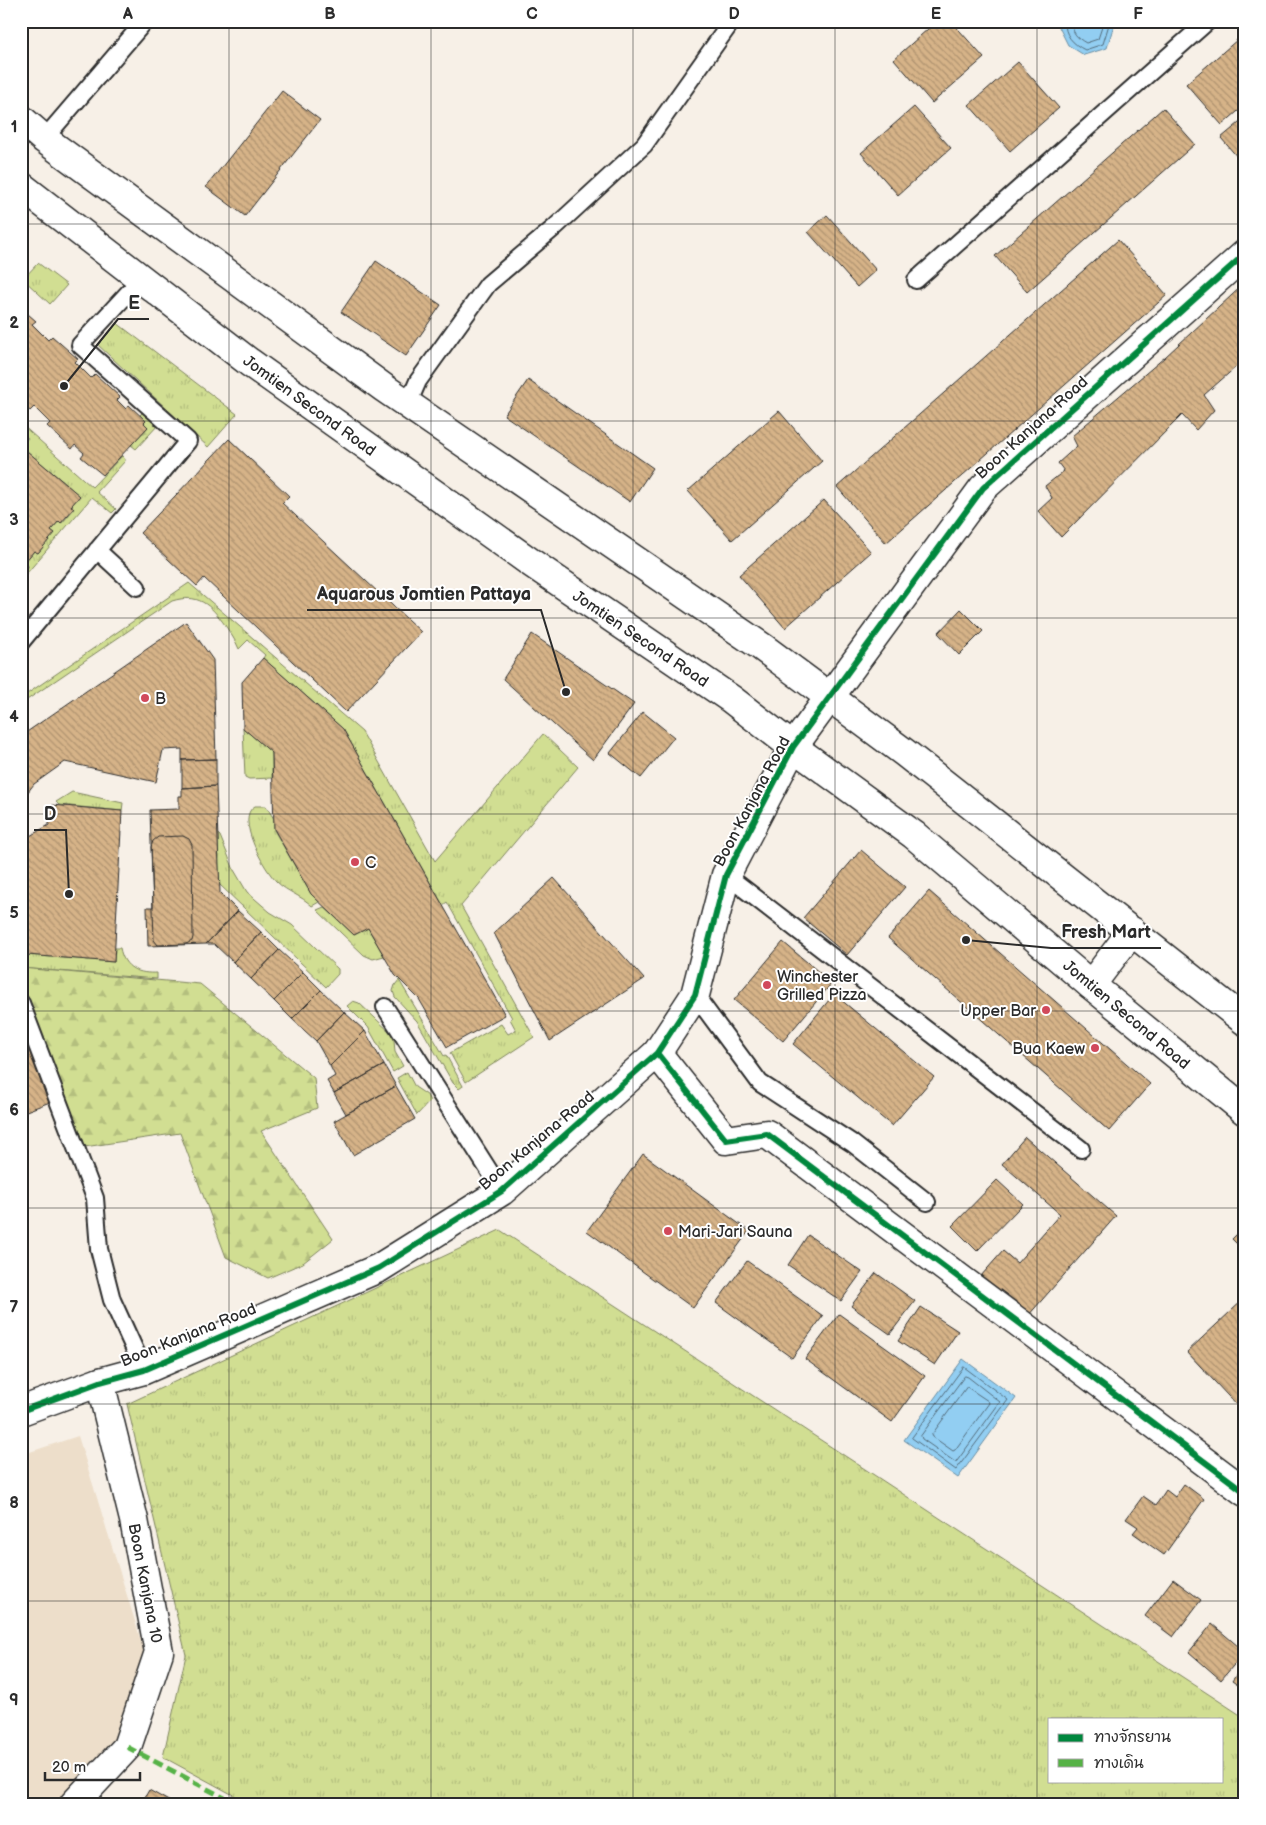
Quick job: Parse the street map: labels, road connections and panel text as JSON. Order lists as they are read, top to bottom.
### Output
{
  "streets": {
    "main road": ["Jomtien Second Road", "Boon Kanjana Road", "Boon Kanjana 10"]
  },
  "crossings": [
    ["Jomtien Second Road", "Boon Kanjana Road"],
    ["Boon Kanjana Road", "Boon Kanjana 10"]
  ],
  "places": [
    "E",
    "Aquarous Jomtien Pattaya",
    "B",
    "C",
    "D",
    "Fresh Mart",
    "Winchester Grilled Pizza",
    "Upper Bar",
    "Bua Kaew",
    "Mari-Jari Sauna"
  ],
  "legend": ["ทางจักรยาน", "ทางเดิน"],
  "scale_bar": "20 m",
  "grid": {
    "columns": [
      "A",
      "B",
      "C",
      "D",
      "E",
      "F"
    ],
    "rows": [
      "1",
      "2",
      "3",
      "4",
      "5",
      "6",
      "7",
      "8",
      "9"
    ]
  }
}
